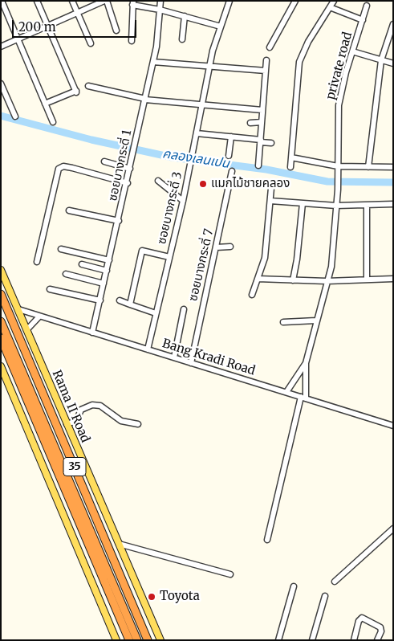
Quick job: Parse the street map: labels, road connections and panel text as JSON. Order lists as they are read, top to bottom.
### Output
{
  "streets": {
    "highway": ["Rama II Road", "35"],
    "street": [
      "private road",
      "ซอยบางกระดี่ 1",
      "ซอยบางกระดี่ 3",
      "ซอยบางกระดี่ 7",
      "Bang Kradi Road"
    ]
  },
  "crossings": [
    ["ซอยบางกระดี่ 1", "Bang Kradi Road"],
    ["ซอยบางกระดี่ 3", "Bang Kradi Road"],
    ["ซอยบางกระดี่ 7", "Bang Kradi Road"],
    ["Bang Kradi Road", "Rama II Road"]
  ],
  "water": ["คลองเลนเปน"],
  "places": ["แมกไม้ชายคลอง", "Toyota"],
  "scale_bar": "200 m"
}
